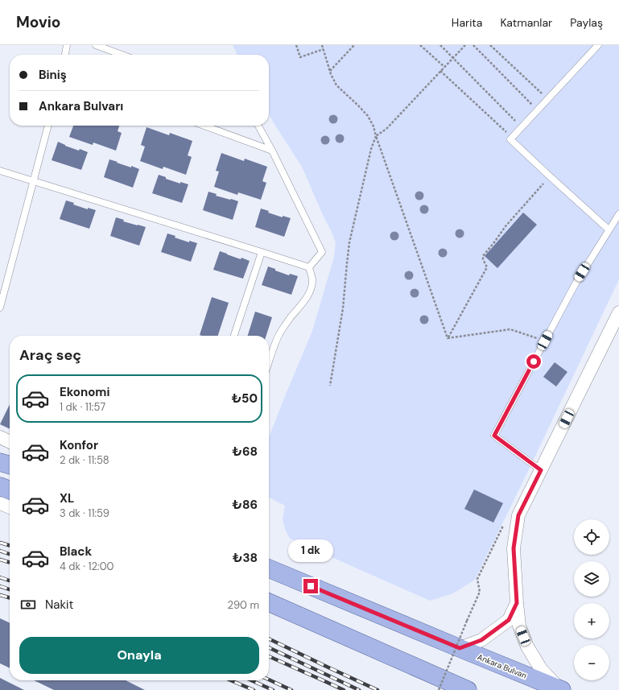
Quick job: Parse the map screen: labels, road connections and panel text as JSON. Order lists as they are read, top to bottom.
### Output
{
  "streets": {
    "main road": ["Ankara Bulvarı"]
  },
  "page": {
    "header": "Movio",
    "nav": ["Harita", "Katmanlar", "Paylaş"],
    "banner": ["Biniş", "Ankara Bulvarı"],
    "heading": "Araç seç",
    "list": [
      {
        "name": "Ekonomi",
        "note": "1 dk · 11:57",
        "value": "₺50"
      },
      {
        "name": "Konfor",
        "note": "2 dk · 11:58",
        "value": "₺68"
      },
      {
        "name": "XL",
        "note": "3 dk · 11:59",
        "value": "₺86"
      },
      {
        "name": "Black",
        "note": "4 dk · 12:00",
        "value": "₺38"
      }
    ],
    "map_buttons": ["+", "−"],
    "bubble": "1 dk",
    "pay": ["Nakit", "290 m"],
    "buttons": "Onayla"
  }
}
